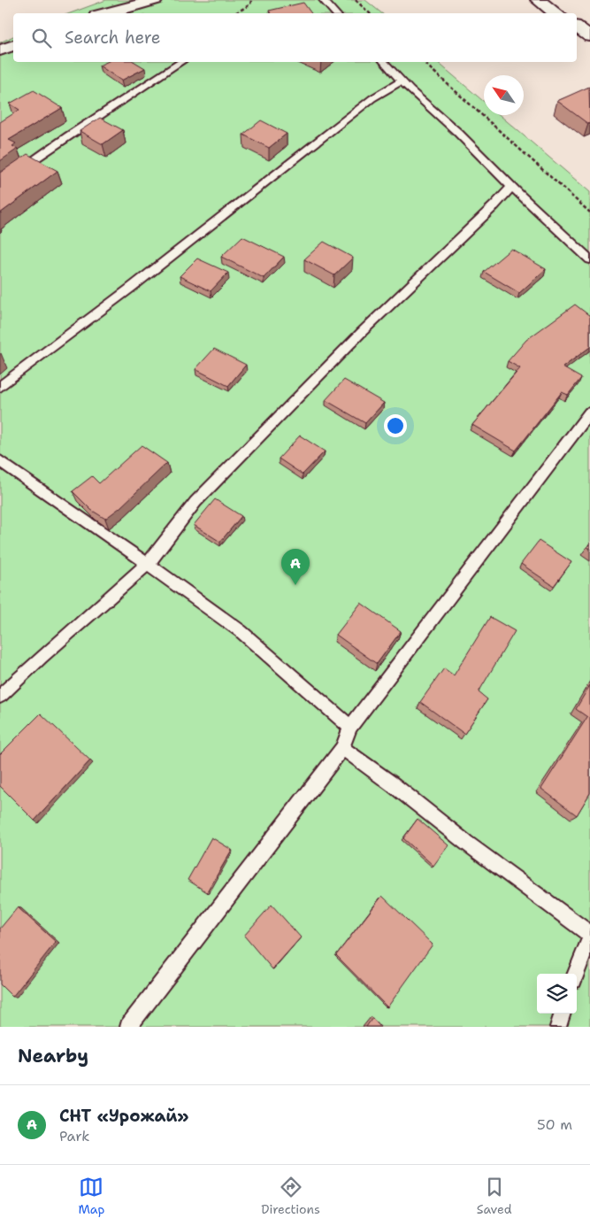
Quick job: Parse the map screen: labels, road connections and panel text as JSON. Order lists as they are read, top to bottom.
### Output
{
  "north": "top left",
  "page": {
    "search": "Search here",
    "pins": "A",
    "heading": "Nearby",
    "list": [
      {
        "mark": "A",
        "name": "СНТ «Урожай»",
        "note": "Park",
        "value": "50 m"
      }
    ],
    "nav": ["Map", "Directions", "Saved"]
  }
}
